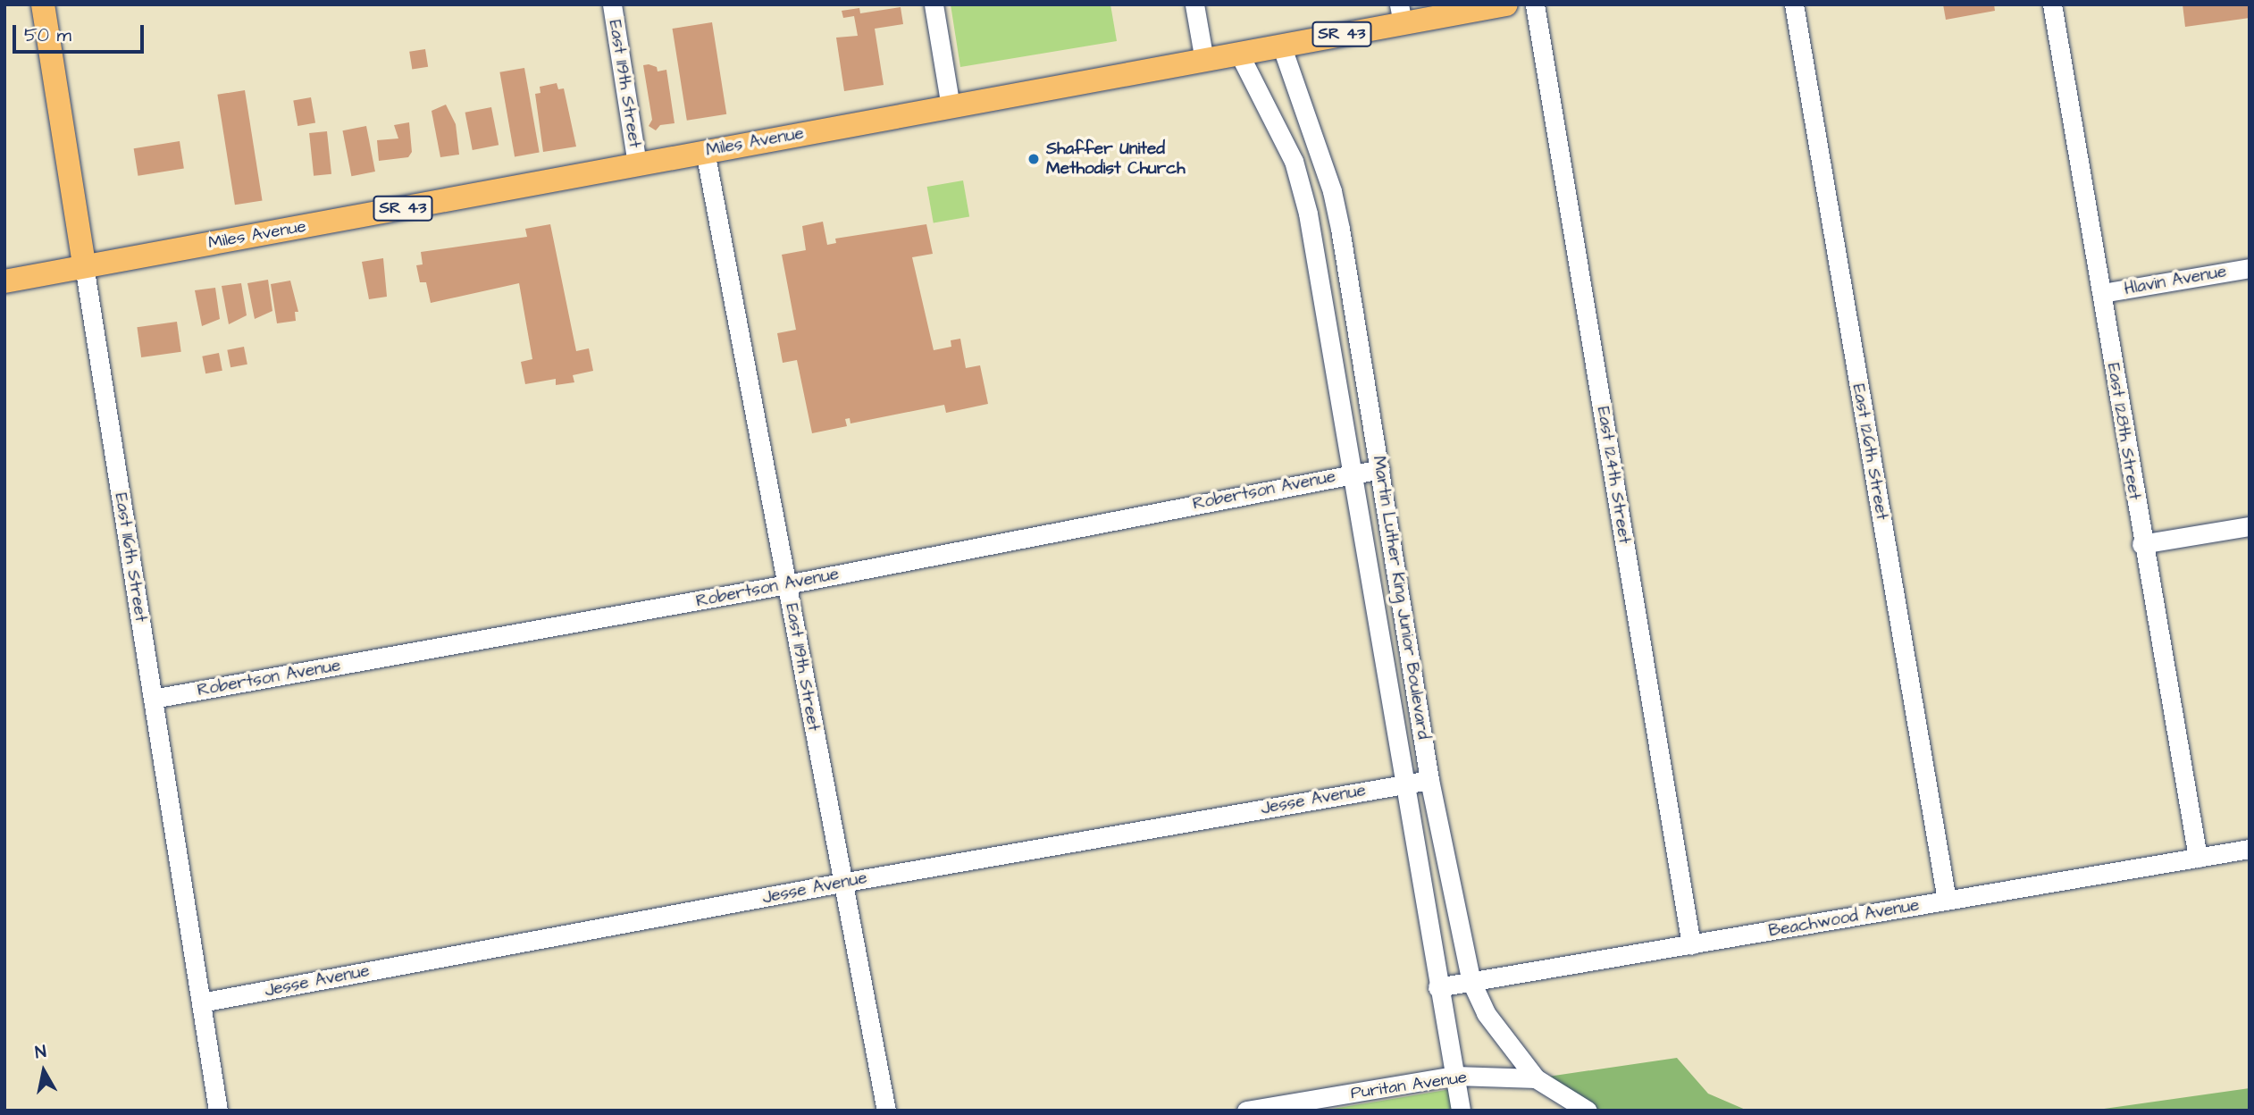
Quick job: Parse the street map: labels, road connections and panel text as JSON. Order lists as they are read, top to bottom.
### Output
{
  "streets": {
    "main road": ["SR 43", "Miles Avenue", "East 116th Street"],
    "street": [
      "East 119th Street",
      "Hlavin Avenue",
      "East 128th Street",
      "East 126th Street",
      "East 124th Street",
      "Robertson Avenue",
      "Martin Luther King Junior Boulevard",
      "Jesse Avenue",
      "Beachwood Avenue",
      "Puritan Avenue"
    ]
  },
  "crossings": [
    ["East 119th Street", "Miles Avenue"],
    ["East 119th Street", "Robertson Avenue"],
    ["East 119th Street", "Jesse Avenue"],
    ["Miles Avenue", "East 116th Street"],
    ["Miles Avenue", "Martin Luther King Junior Boulevard"],
    ["Hlavin Avenue", "East 128th Street"],
    ["East 128th Street", "Beachwood Avenue"],
    ["East 126th Street", "Beachwood Avenue"],
    ["East 124th Street", "Beachwood Avenue"],
    ["Robertson Avenue", "East 116th Street"],
    ["Robertson Avenue", "Martin Luther King Junior Boulevard"],
    ["East 116th Street", "Jesse Avenue"],
    ["Martin Luther King Junior Boulevard", "Jesse Avenue"],
    ["Martin Luther King Junior Boulevard", "Beachwood Avenue"],
    ["Martin Luther King Junior Boulevard", "Puritan Avenue"]
  ],
  "places": ["Shaffer United Methodist Church"],
  "scale_bar": "50 m",
  "north": "top"
}
